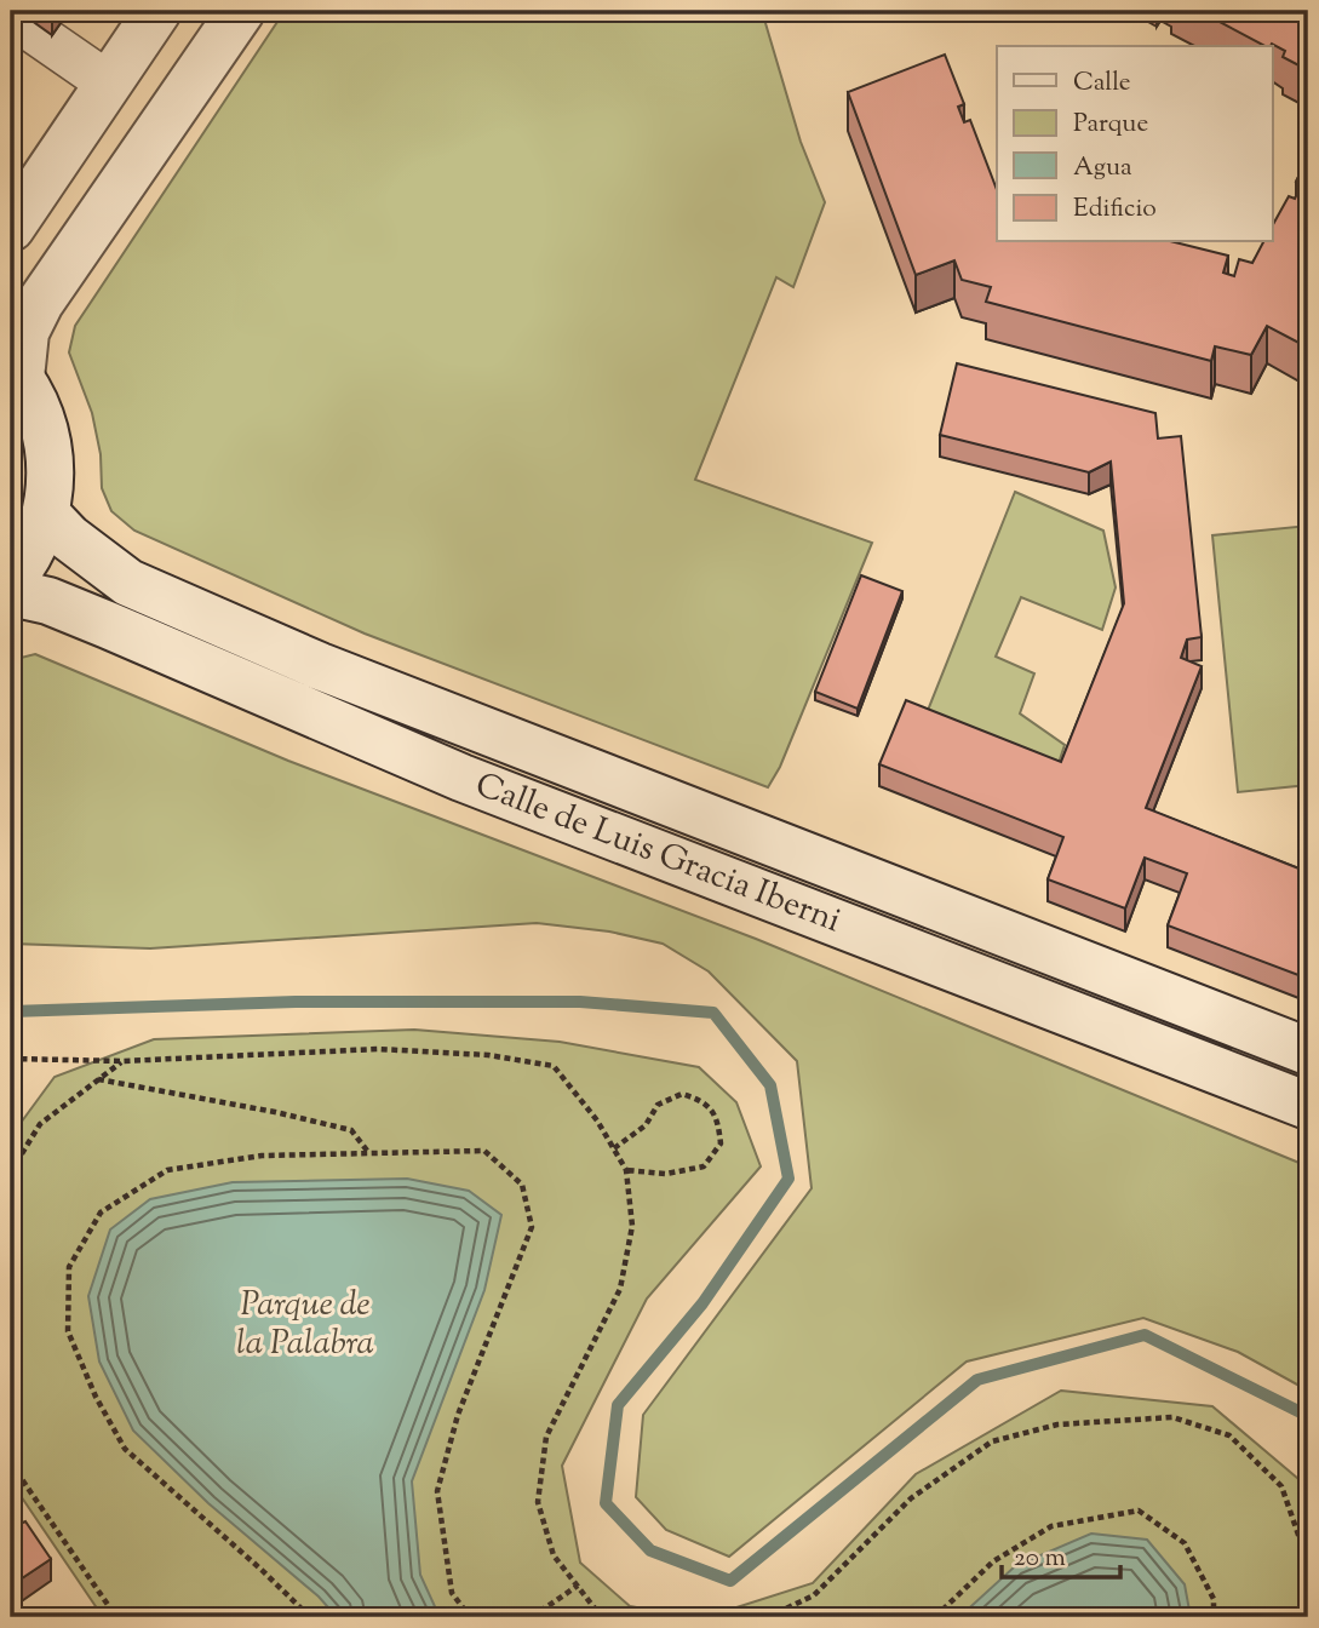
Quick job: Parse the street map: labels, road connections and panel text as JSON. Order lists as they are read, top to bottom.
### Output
{
  "streets": {
    "main road": ["Calle de Luis Gracia Iberni"]
  },
  "parks": ["Parque de la Palabra"],
  "legend": [
    "Calle",
    "Parque",
    "Agua",
    "Edificio"
  ],
  "scale_bar": "20 m"
}
